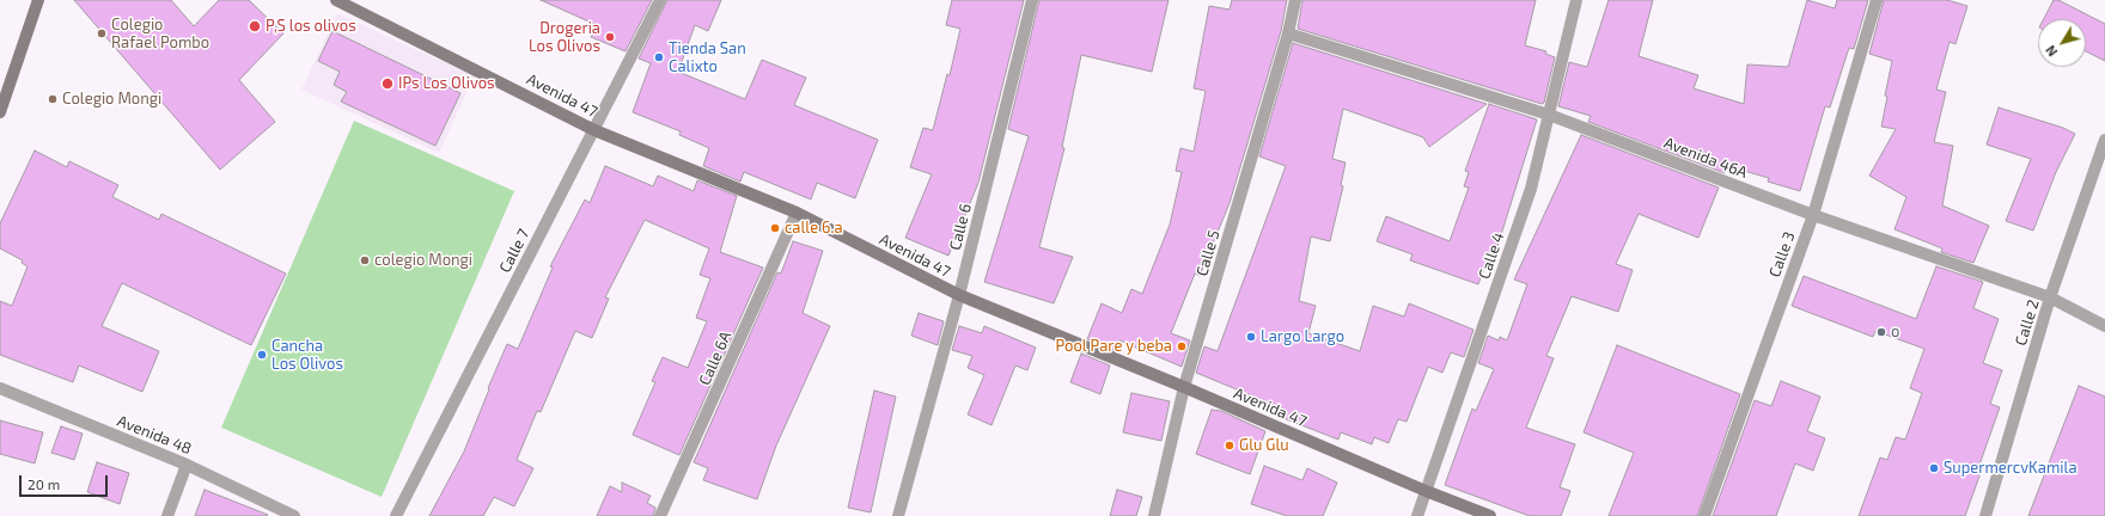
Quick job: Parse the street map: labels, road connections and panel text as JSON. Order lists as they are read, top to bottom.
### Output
{
  "streets": {
    "street": [
      "Avenida 47",
      "Avenida 46A",
      "Calle 6",
      "Calle 7",
      "Calle 5",
      "Calle 3",
      "Calle 4",
      "Calle 2",
      "Calle 6A",
      "Avenida 48"
    ]
  },
  "crossings": [
    ["Avenida 47", "Calle 6"],
    ["Avenida 47", "Calle 7"],
    ["Avenida 47", "Calle 5"],
    ["Avenida 47", "Calle 4"],
    ["Avenida 47", "Calle 6A"],
    ["Avenida 46A", "Calle 5"],
    ["Avenida 46A", "Calle 3"],
    ["Avenida 46A", "Calle 4"],
    ["Avenida 46A", "Calle 2"]
  ],
  "places": [
    "P,S los olivos",
    "Colegio Rafael Pombo",
    "Drogeria Los Olivos",
    "Tienda San Calixto",
    "IPs Los Olivos",
    "Colegio Mongi",
    "calle 6.a",
    "colegio Mongi",
    "o",
    "Largo Largo",
    "Pool Pare y beba",
    "Cancha Los Olivos",
    "Glu Glu",
    "SupermercvKamila"
  ],
  "scale_bar": "20 m",
  "north": "bottom left"
}
